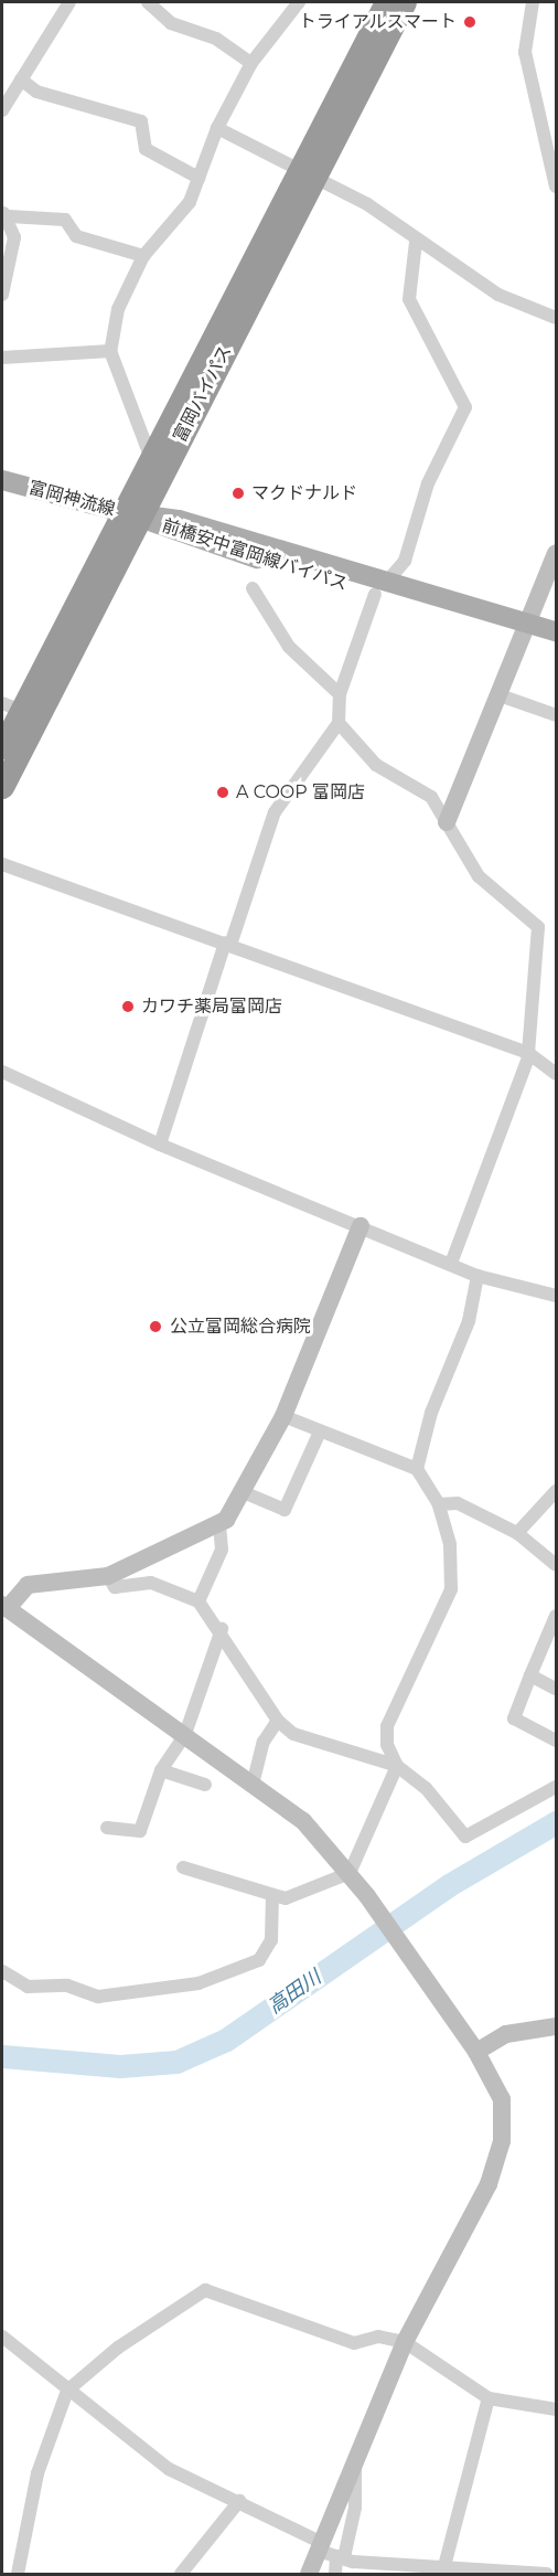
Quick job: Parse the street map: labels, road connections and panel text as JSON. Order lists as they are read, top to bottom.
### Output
{
  "streets": {
    "highway": ["富岡バイパス"],
    "main road": ["富岡神流線", "前橋安中富岡線バイパス"]
  },
  "crossings": [
    ["富岡バイパス", "富岡神流線"],
    ["富岡バイパス", "前橋安中富岡線バイパス"],
    ["富岡神流線", "前橋安中富岡線バイパス"]
  ],
  "water": ["高田川"],
  "places": [
    "トライアルスマート",
    "マクドナルド",
    "A COOP 富岡店",
    "カワチ薬局富岡店",
    "公立富岡総合病院"
  ]
}
